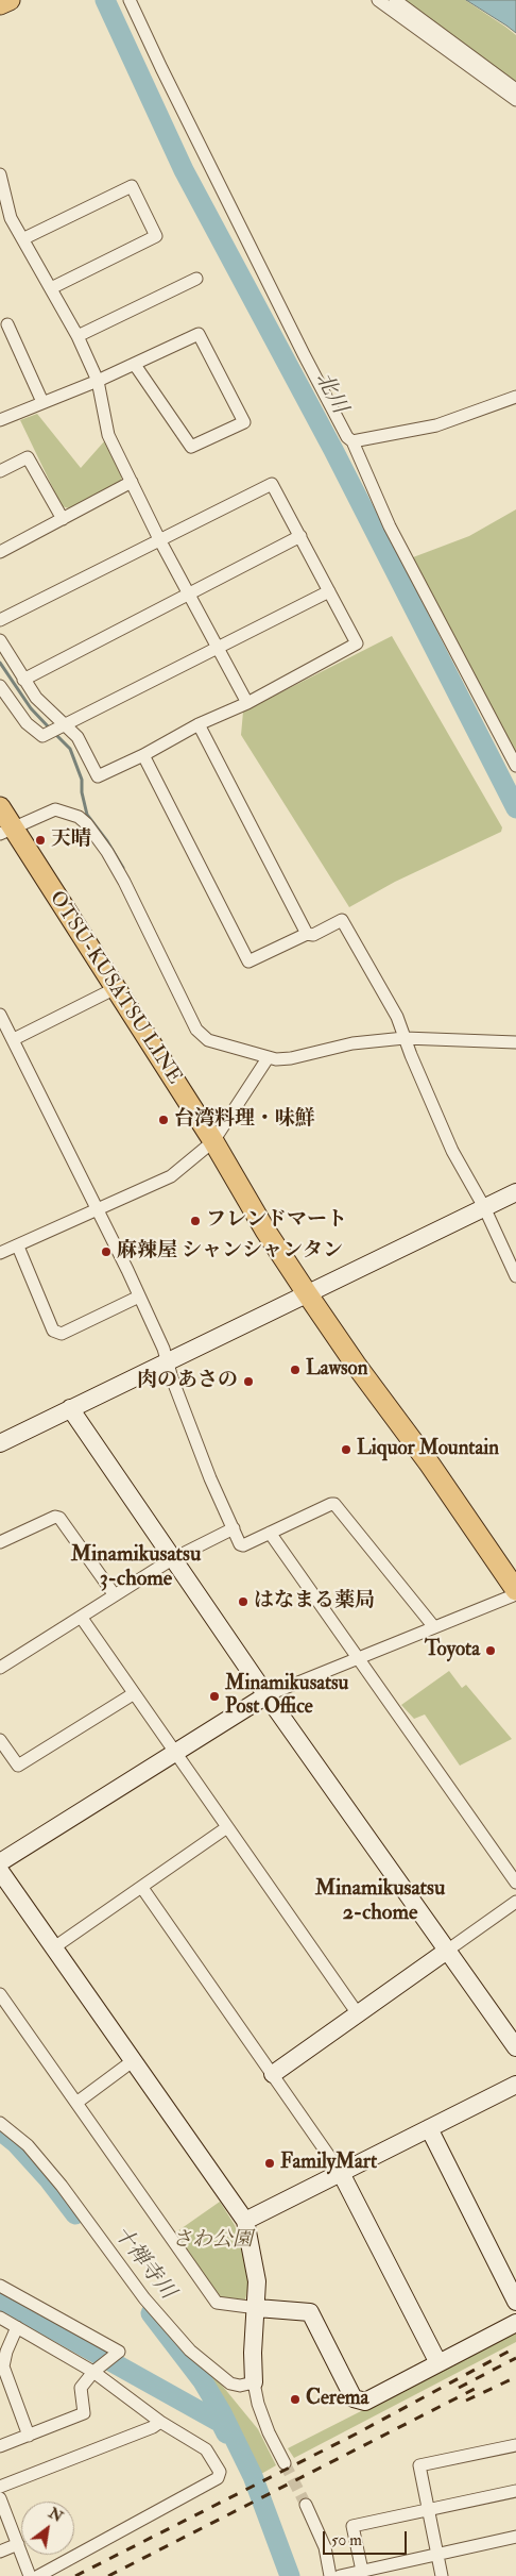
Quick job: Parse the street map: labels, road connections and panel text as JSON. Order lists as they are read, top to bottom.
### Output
{
  "streets": {
    "main road": ["OTSU-KUSATSU LINE"]
  },
  "districts": ["Minamikusatsu 3-chome", "Minamikusatsu 2-chome"],
  "water": ["北川", "十禅寺川"],
  "parks": ["さわ公園"],
  "places": [
    "天晴",
    "台湾料理・味鮮",
    "フレンドマート",
    "麻辣屋 シャンシャンタン",
    "Lawson",
    "肉のあさの",
    "Liquor Mountain",
    "はなまる薬局",
    "Toyota",
    "Minamikusatsu Post Office",
    "FamilyMart",
    "Cerema"
  ],
  "scale_bar": "50 m",
  "north": "top right"
}
